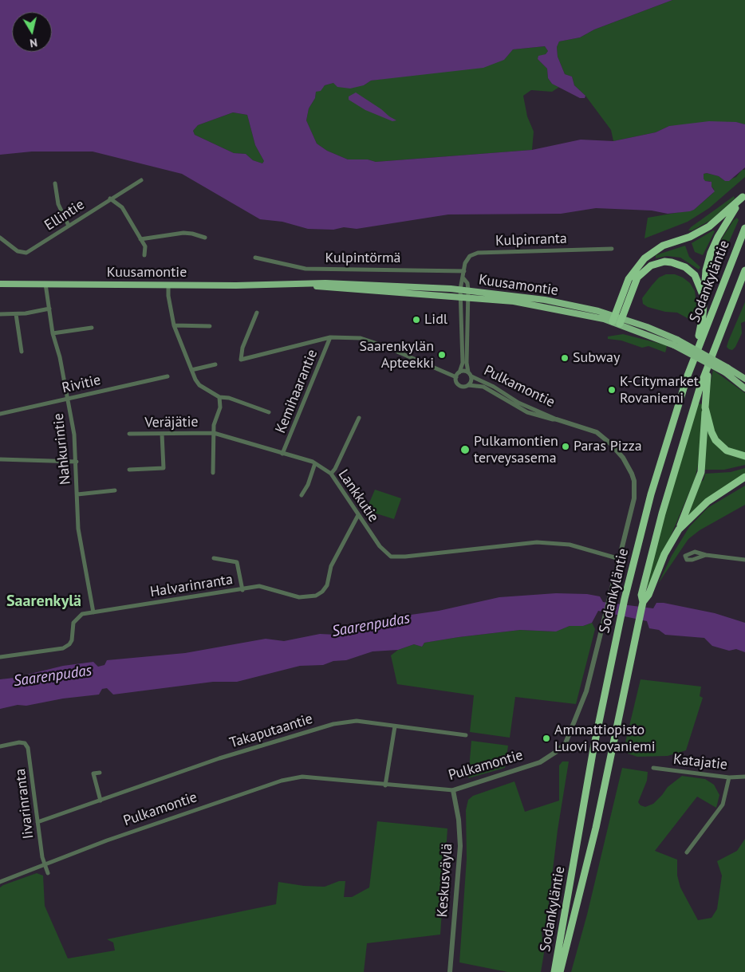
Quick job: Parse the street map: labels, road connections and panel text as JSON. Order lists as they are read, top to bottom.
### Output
{
  "streets": {
    "highway": ["Sodankyläntie"],
    "main road": ["Kuusamontie"],
    "street": [
      "Ellintie",
      "Kulpinranta",
      "Kulpintörmä",
      "Rivitie",
      "Pulkamontie",
      "Kemihaarantie",
      "Veräjätie",
      "Nahkurintie",
      "Lankkutie",
      "Halvarinranta",
      "Takaputaantie",
      "Katajatie",
      "Iivarinranta",
      "Keskusväylä"
    ]
  },
  "crossings": [
    ["Kulpinranta", "Kulpintörmä"],
    ["Kuusamontie", "Pulkamontie"],
    ["Kuusamontie", "Nahkurintie"],
    ["Rivitie", "Nahkurintie"],
    ["Pulkamontie", "Lankkutie"],
    ["Pulkamontie", "Iivarinranta"],
    ["Pulkamontie", "Keskusväylä"],
    ["Kemihaarantie", "Lankkutie"],
    ["Veräjätie", "Lankkutie"],
    ["Nahkurintie", "Halvarinranta"],
    ["Lankkutie", "Halvarinranta"],
    ["Takaputaantie", "Iivarinranta"]
  ],
  "districts": ["Saarenkylä"],
  "water": ["Saarenpudas"],
  "places": [
    "Lidl",
    "Saarenkylän Apteekki",
    "Subway",
    "K-Citymarket Rovaniemi",
    "Paras Pizza",
    "Pulkamontien terveysasema",
    "Ammattiopisto Luovi Rovaniemi"
  ],
  "north": "bottom"
}
